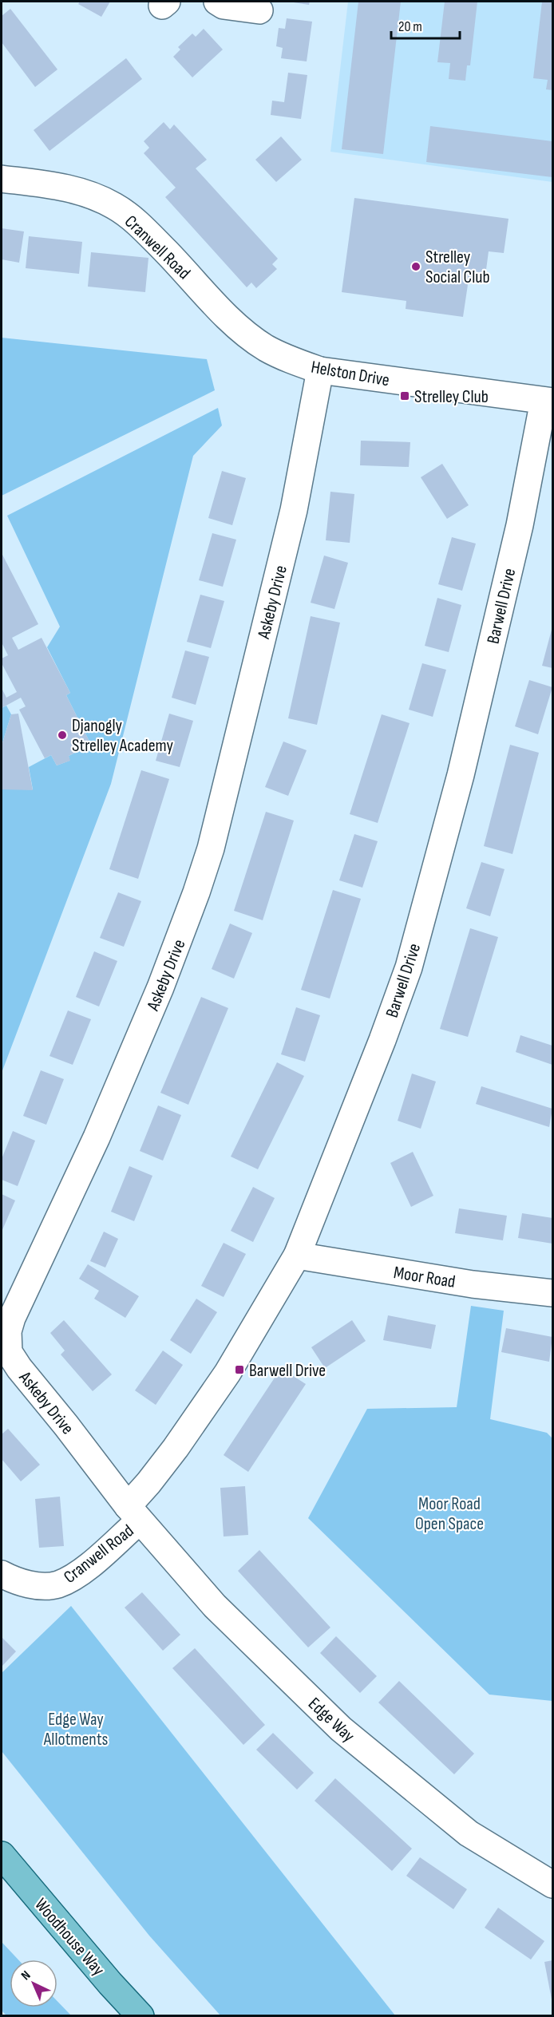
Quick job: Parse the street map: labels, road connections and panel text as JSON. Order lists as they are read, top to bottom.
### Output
{
  "streets": {
    "main road": ["Woodhouse Way"],
    "street": [
      "Cranwell Road",
      "Helston Drive",
      "Askeby Drive",
      "Barwell Drive",
      "Moor Road",
      "Edge Way"
    ]
  },
  "crossings": [
    ["Cranwell Road", "Helston Drive"],
    ["Cranwell Road", "Askeby Drive"],
    ["Cranwell Road", "Barwell Drive"],
    ["Cranwell Road", "Edge Way"],
    ["Helston Drive", "Askeby Drive"],
    ["Helston Drive", "Barwell Drive"],
    ["Askeby Drive", "Barwell Drive"],
    ["Askeby Drive", "Edge Way"],
    ["Barwell Drive", "Moor Road"],
    ["Barwell Drive", "Edge Way"]
  ],
  "parks": ["Moor Road Open Space", "Edge Way Allotments"],
  "places": {
    "other": ["Strelley Social Club", "Djanogly Strelley Academy"],
    "transit": ["Strelley Club", "Barwell Drive"]
  },
  "scale_bar": "20 m",
  "north": "top left"
}
